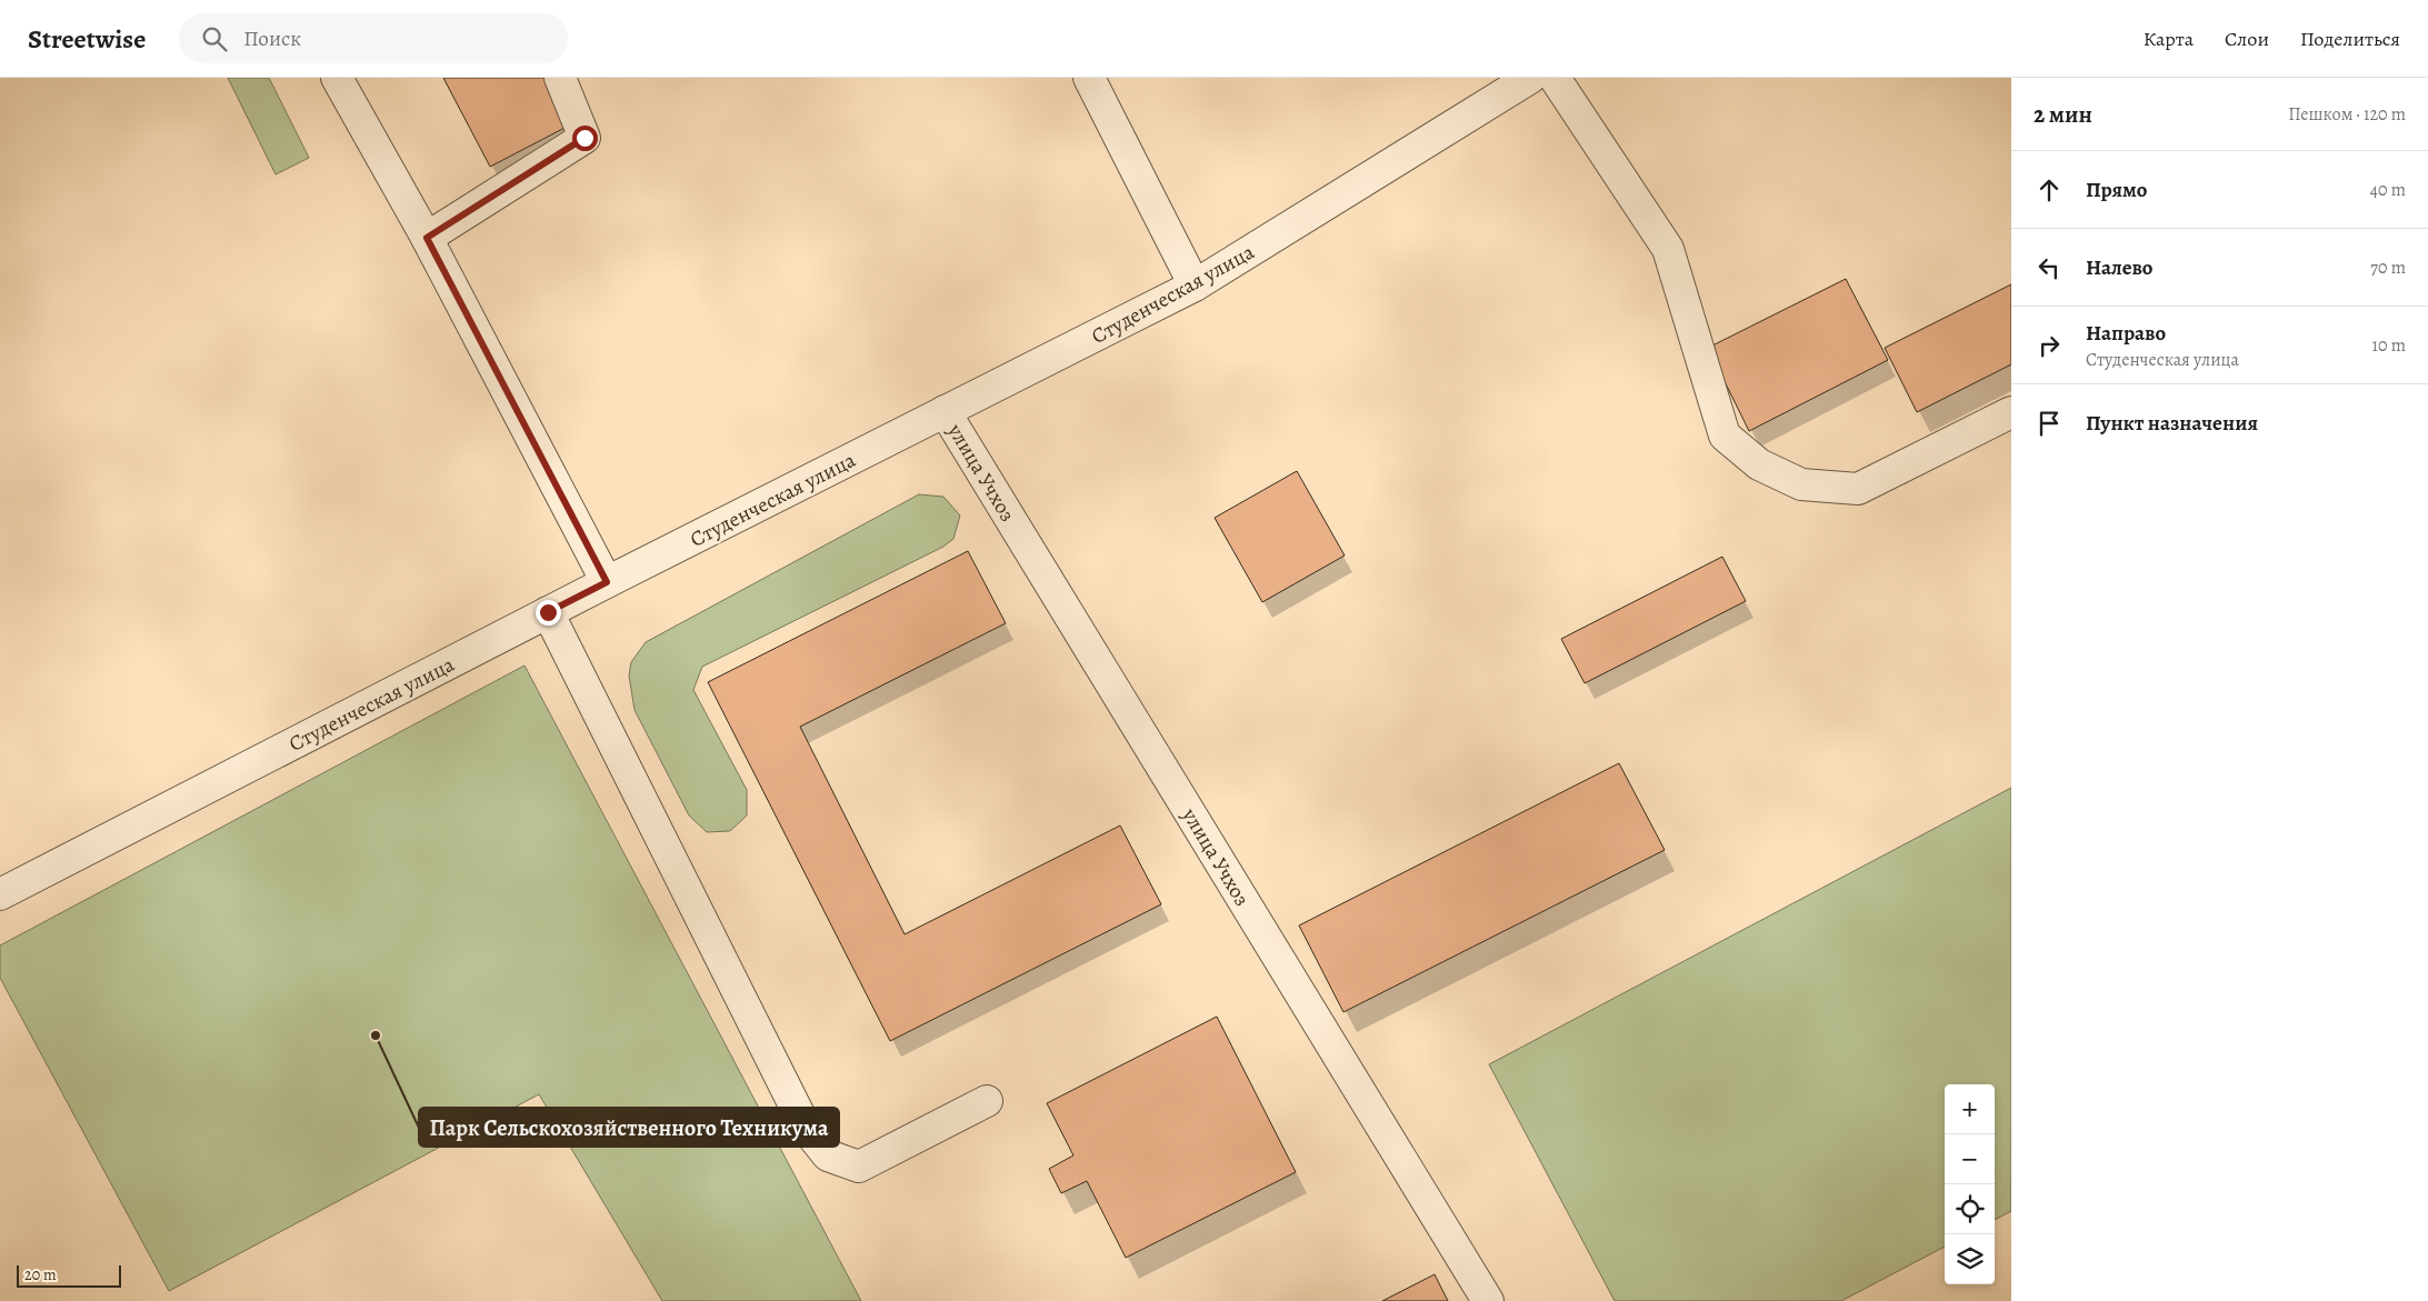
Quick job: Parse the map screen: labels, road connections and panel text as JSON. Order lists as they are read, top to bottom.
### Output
{
  "streets": {
    "street": ["Студенческая улица", "улица Учхоз"]
  },
  "crossings": [
    ["Студенческая улица", "улица Учхоз"]
  ],
  "places": ["Парк Сельскохозяйственного Техникума"],
  "scale_bar": "20 m",
  "page": {
    "header": "Streetwise",
    "search": "Поиск",
    "nav": ["Карта", "Слои", "Поделиться"],
    "heading": ["2 мин", "Пешком · 120 m"],
    "list": [
      ["Прямо", "40 m"],
      ["Налево", "70 m"],
      ["Направо", "Студенческая улица", "10 m"],
      "Пункт назначения"
    ],
    "map_buttons": ["+", "−"],
    "scale": "20 m"
  }
}
